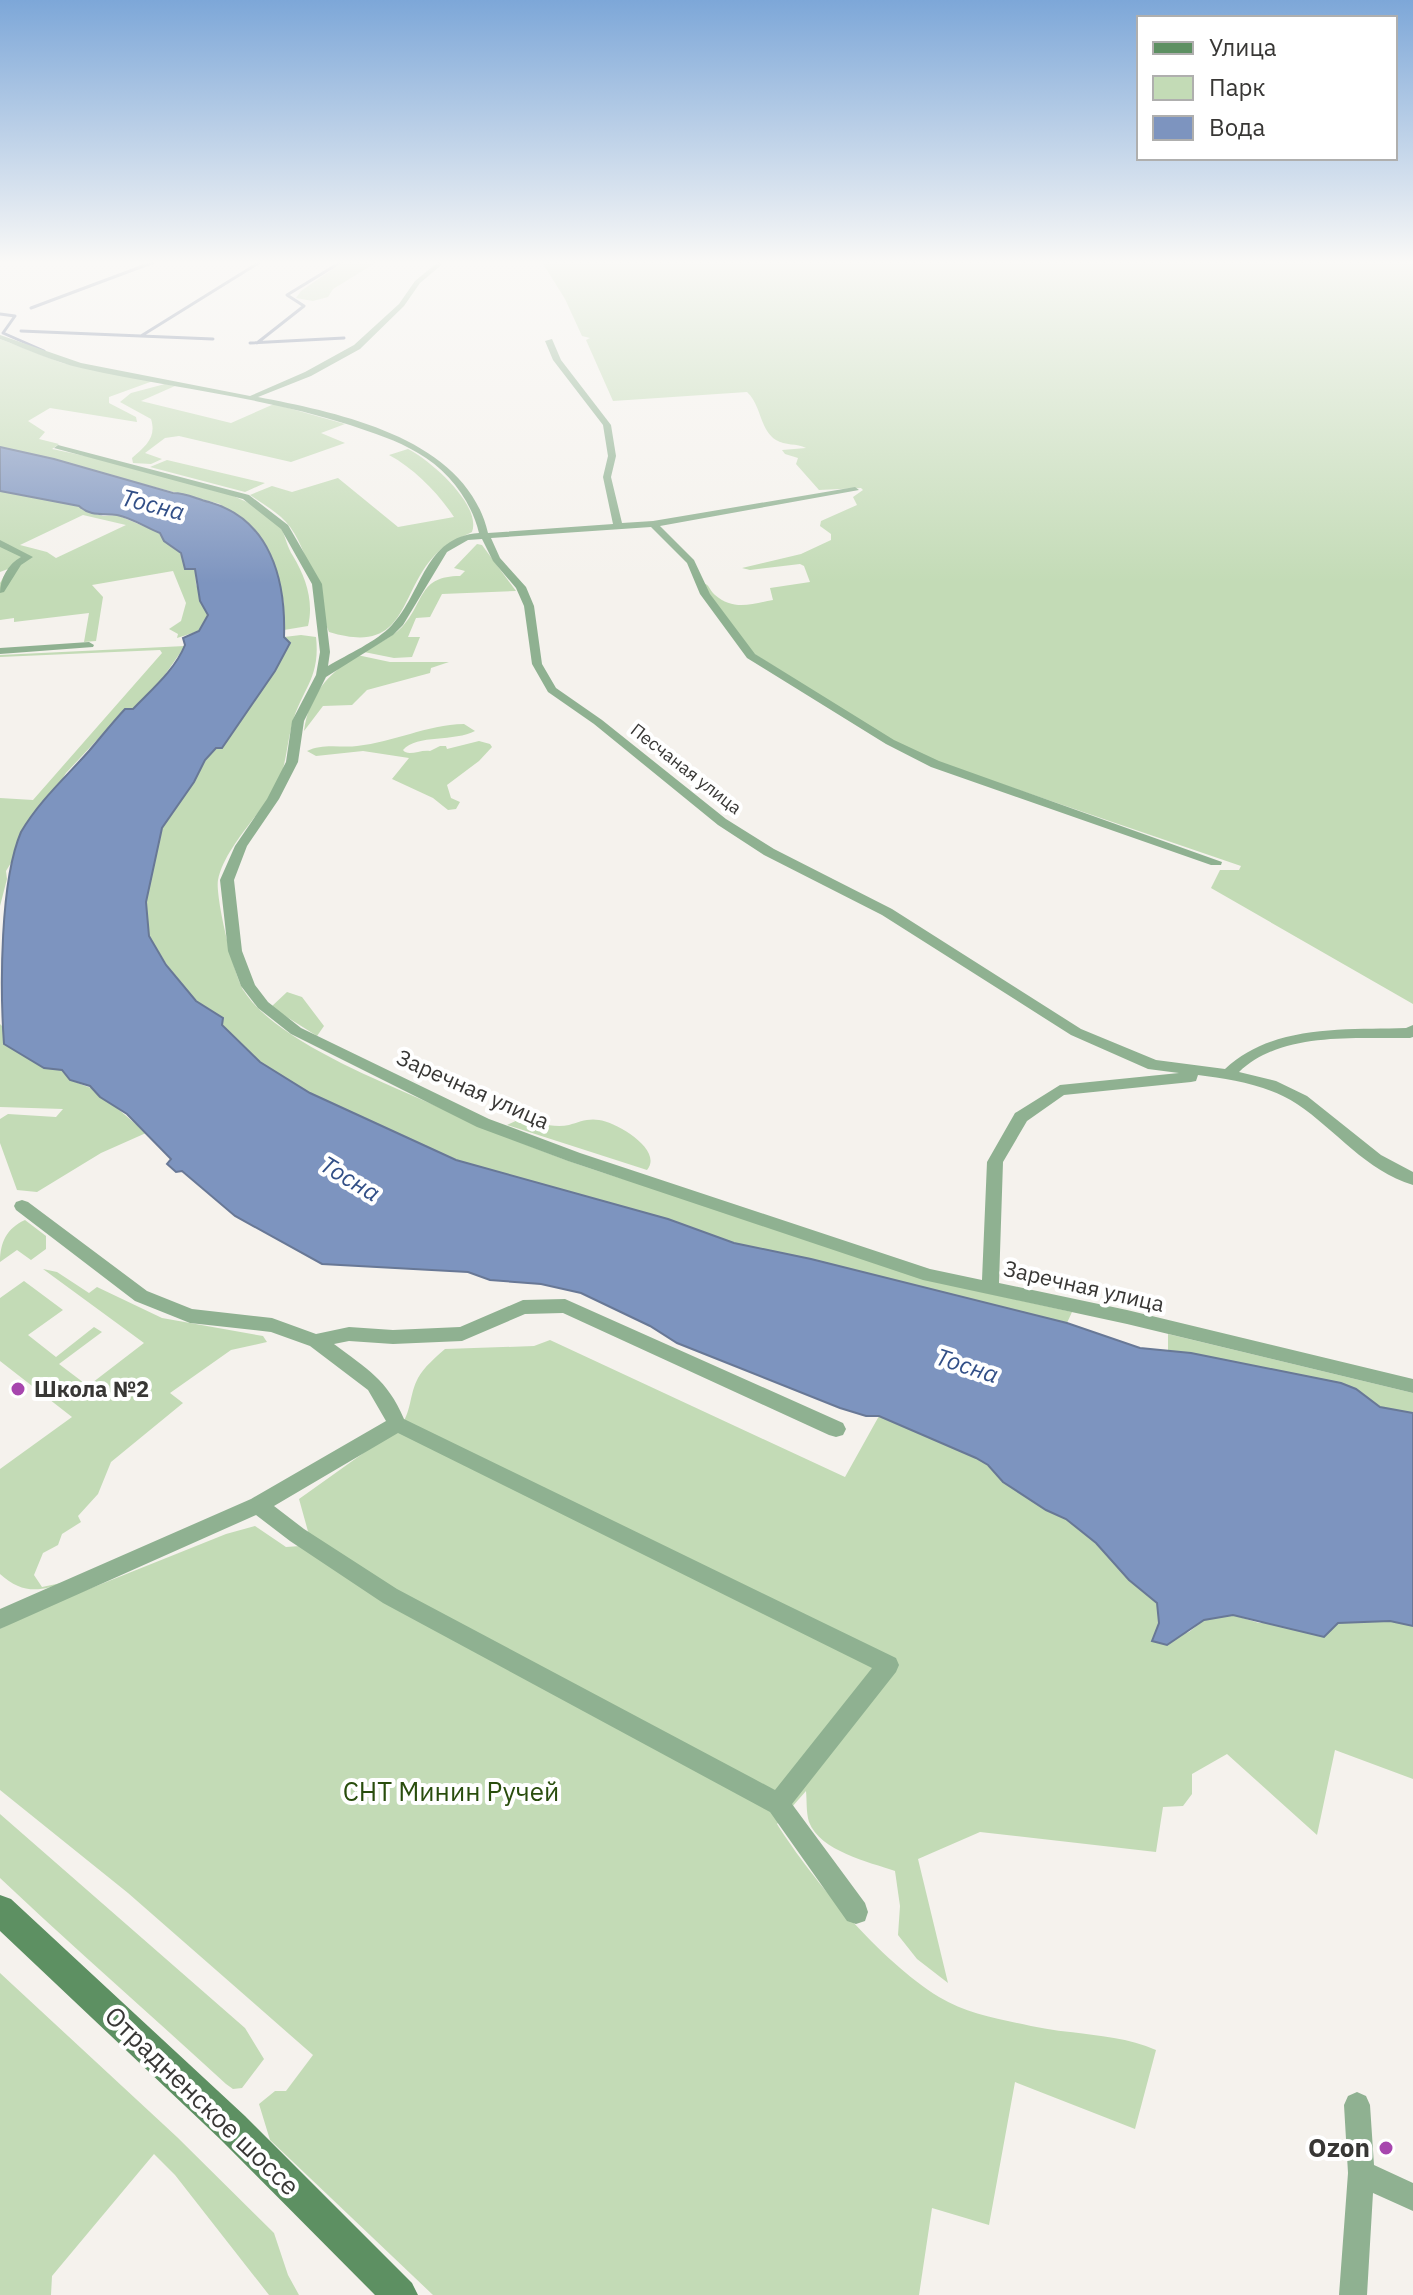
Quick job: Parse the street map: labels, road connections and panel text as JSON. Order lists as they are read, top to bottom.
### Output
{
  "streets": {
    "main road": ["Отрадненское шоссе"],
    "street": ["Песчаная улица", "Заречная улица"]
  },
  "water": ["Тосна"],
  "parks": ["СНТ Минин Ручей"],
  "places": ["Школа №2", "Ozon"],
  "legend": ["Улица", "Парк", "Вода"]
}
